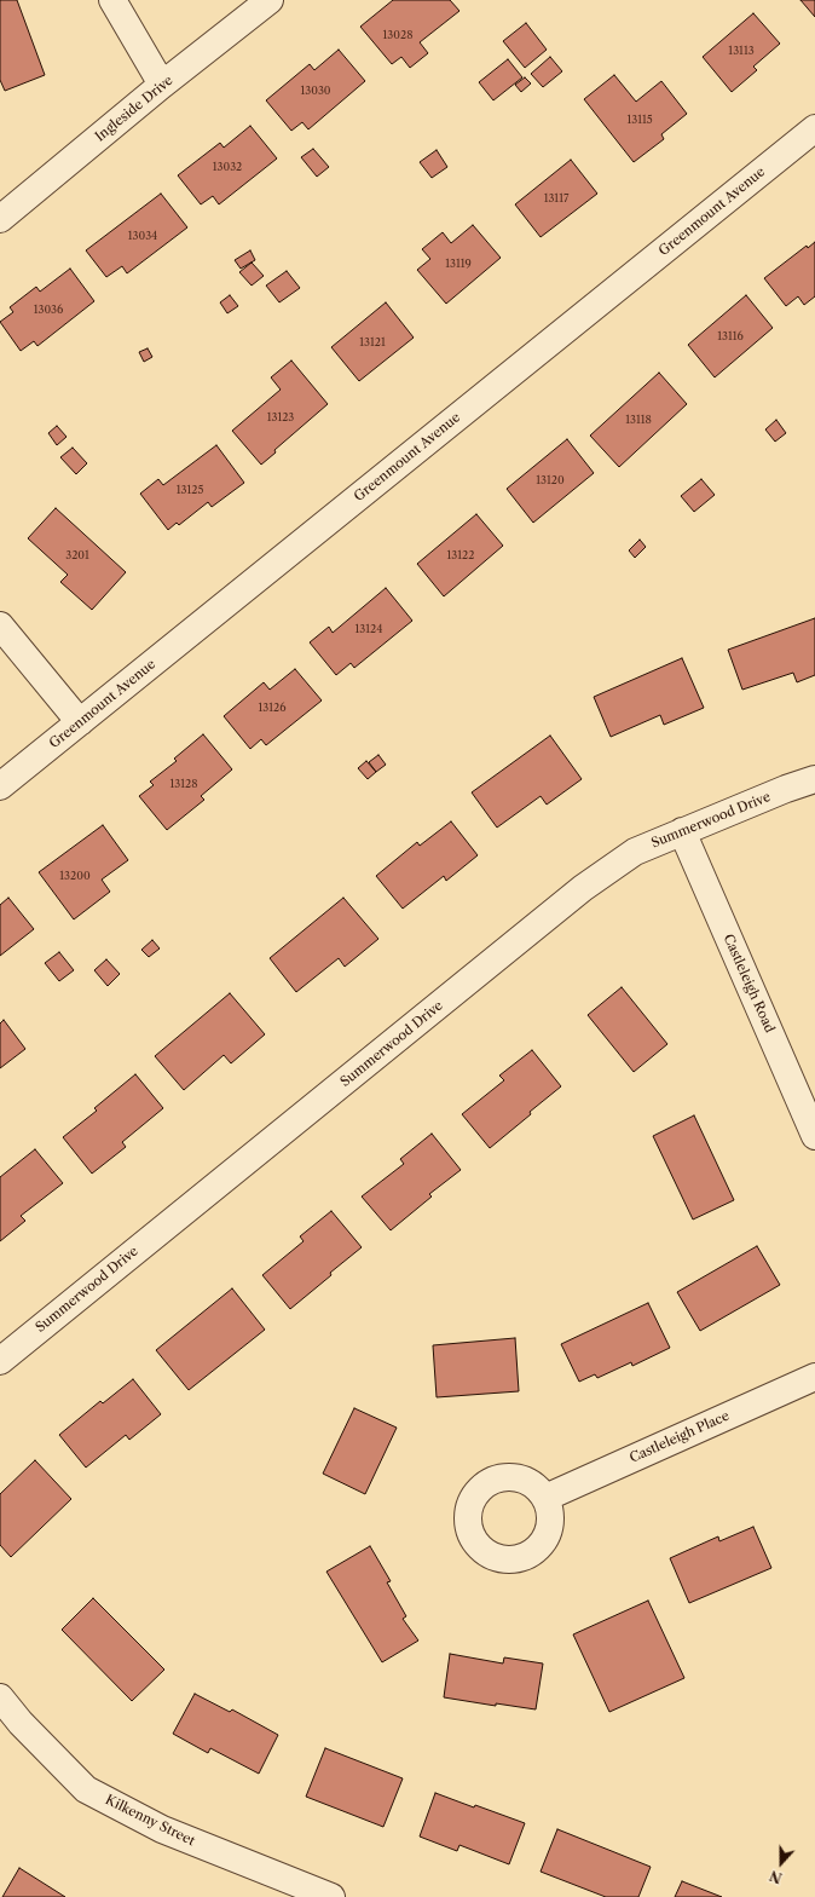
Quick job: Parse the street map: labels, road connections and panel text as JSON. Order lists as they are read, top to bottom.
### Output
{
  "streets": {
    "street": [
      "Ingleside Drive",
      "Greenmount Avenue",
      "Summerwood Drive",
      "Castleleigh Road",
      "Castleleigh Place",
      "Kilkenny Street"
    ]
  },
  "crossings": [
    ["Summerwood Drive", "Castleleigh Road"]
  ],
  "house_numbers": [
    "13028",
    "13113",
    "13030",
    "13115",
    "13032",
    "13117",
    "13034",
    "13119",
    "13036",
    "13116",
    "13121",
    "13123",
    "13118",
    "13120",
    "13125",
    "3201",
    "13122",
    "13124",
    "13126",
    "13128",
    "13200"
  ],
  "north": "bottom"
}
